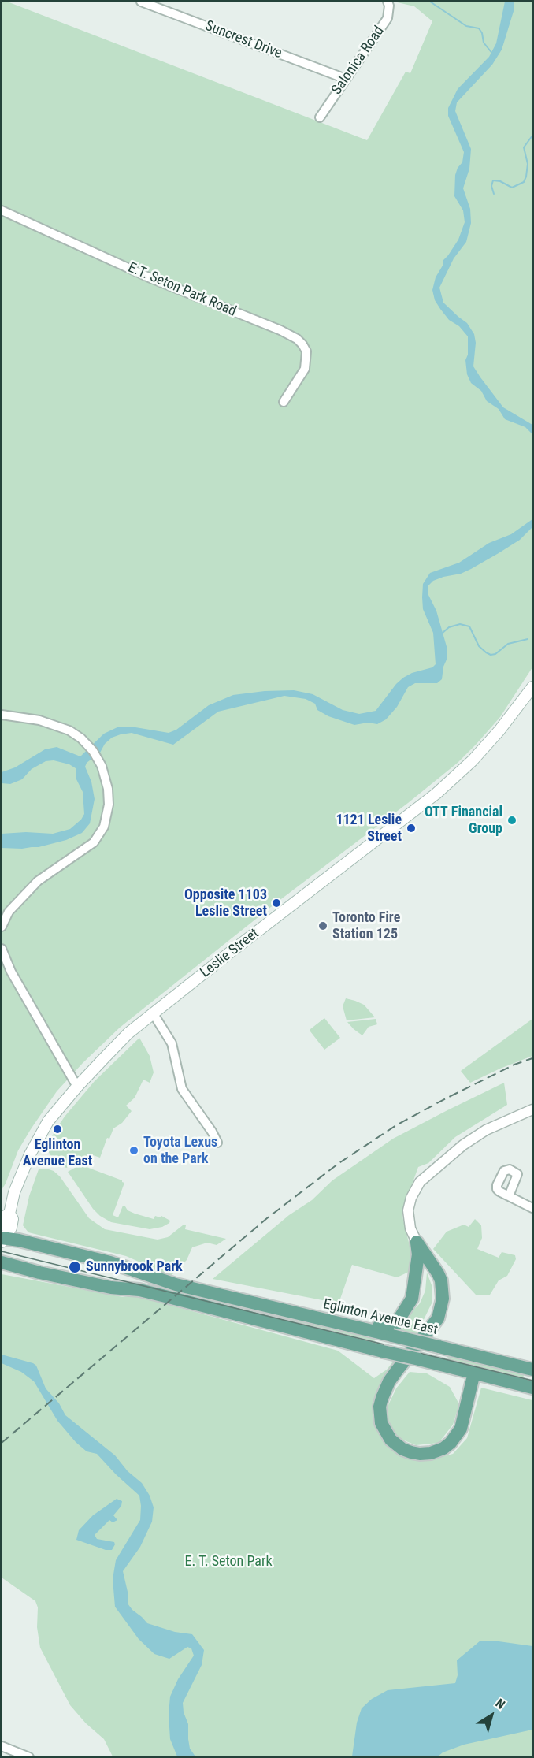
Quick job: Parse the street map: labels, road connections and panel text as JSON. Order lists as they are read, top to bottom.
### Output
{
  "streets": {
    "main road": ["Leslie Street", "Eglinton Avenue East"],
    "street": ["Suncrest Drive", "Salonica Road", "E.T. Seton Park Road"]
  },
  "crossings": [
    ["Suncrest Drive", "Salonica Road"],
    ["Leslie Street", "Eglinton Avenue East"]
  ],
  "parks": ["E. T. Seton Park"],
  "places": [
    "OTT Financial Group",
    "1121 Leslie Street",
    "Opposite 1103 Leslie Street",
    "Toronto Fire Station 125",
    "Eglinton Avenue East",
    "Toyota Lexus on the Park",
    "Sunnybrook Park"
  ],
  "north": "top right"
}
